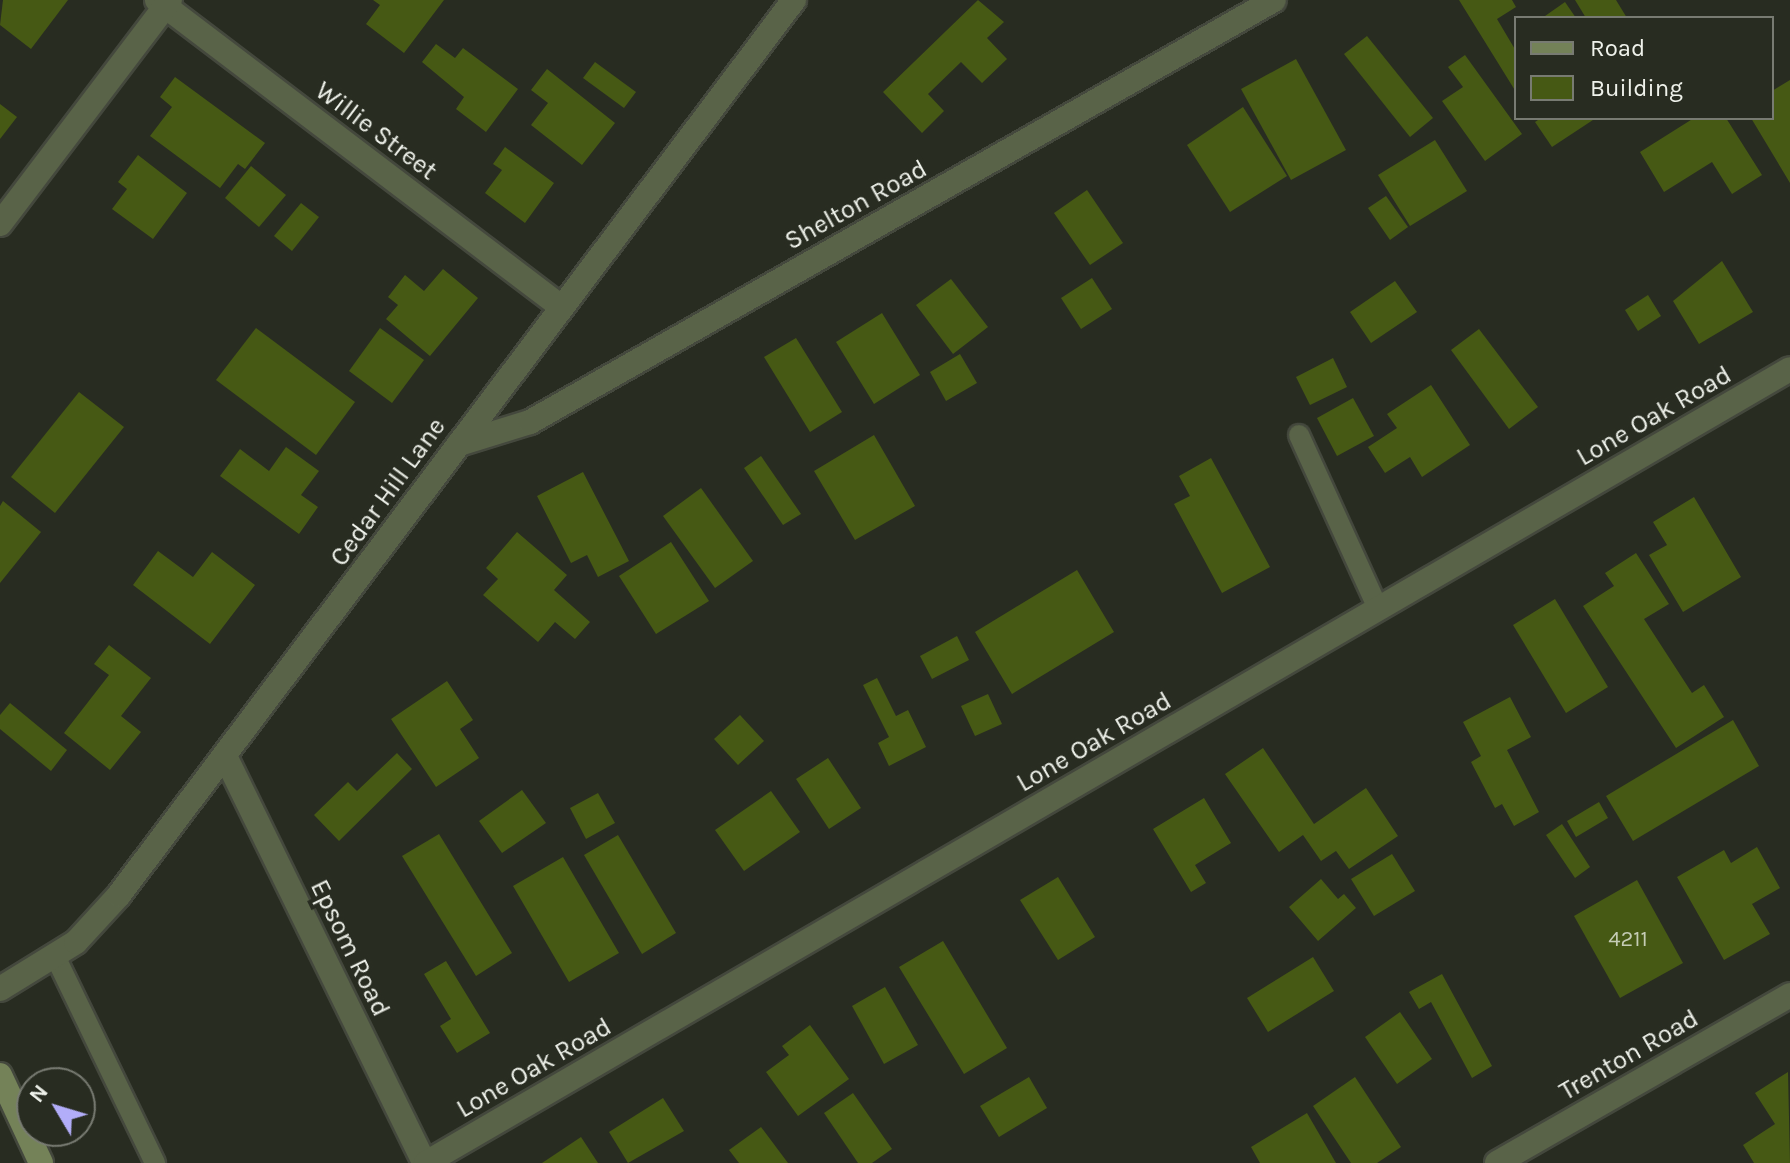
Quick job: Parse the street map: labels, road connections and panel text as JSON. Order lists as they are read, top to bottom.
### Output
{
  "streets": {
    "street": [
      "Willie Street",
      "Shelton Road",
      "Lone Oak Road",
      "Cedar Hill Lane",
      "Epsom Road",
      "Trenton Road"
    ]
  },
  "crossings": [
    ["Willie Street", "Cedar Hill Lane"],
    ["Shelton Road", "Cedar Hill Lane"],
    ["Lone Oak Road", "Epsom Road"],
    ["Cedar Hill Lane", "Epsom Road"]
  ],
  "house_numbers": ["4211"],
  "legend": ["Road", "Building"],
  "north": "top left"
}
